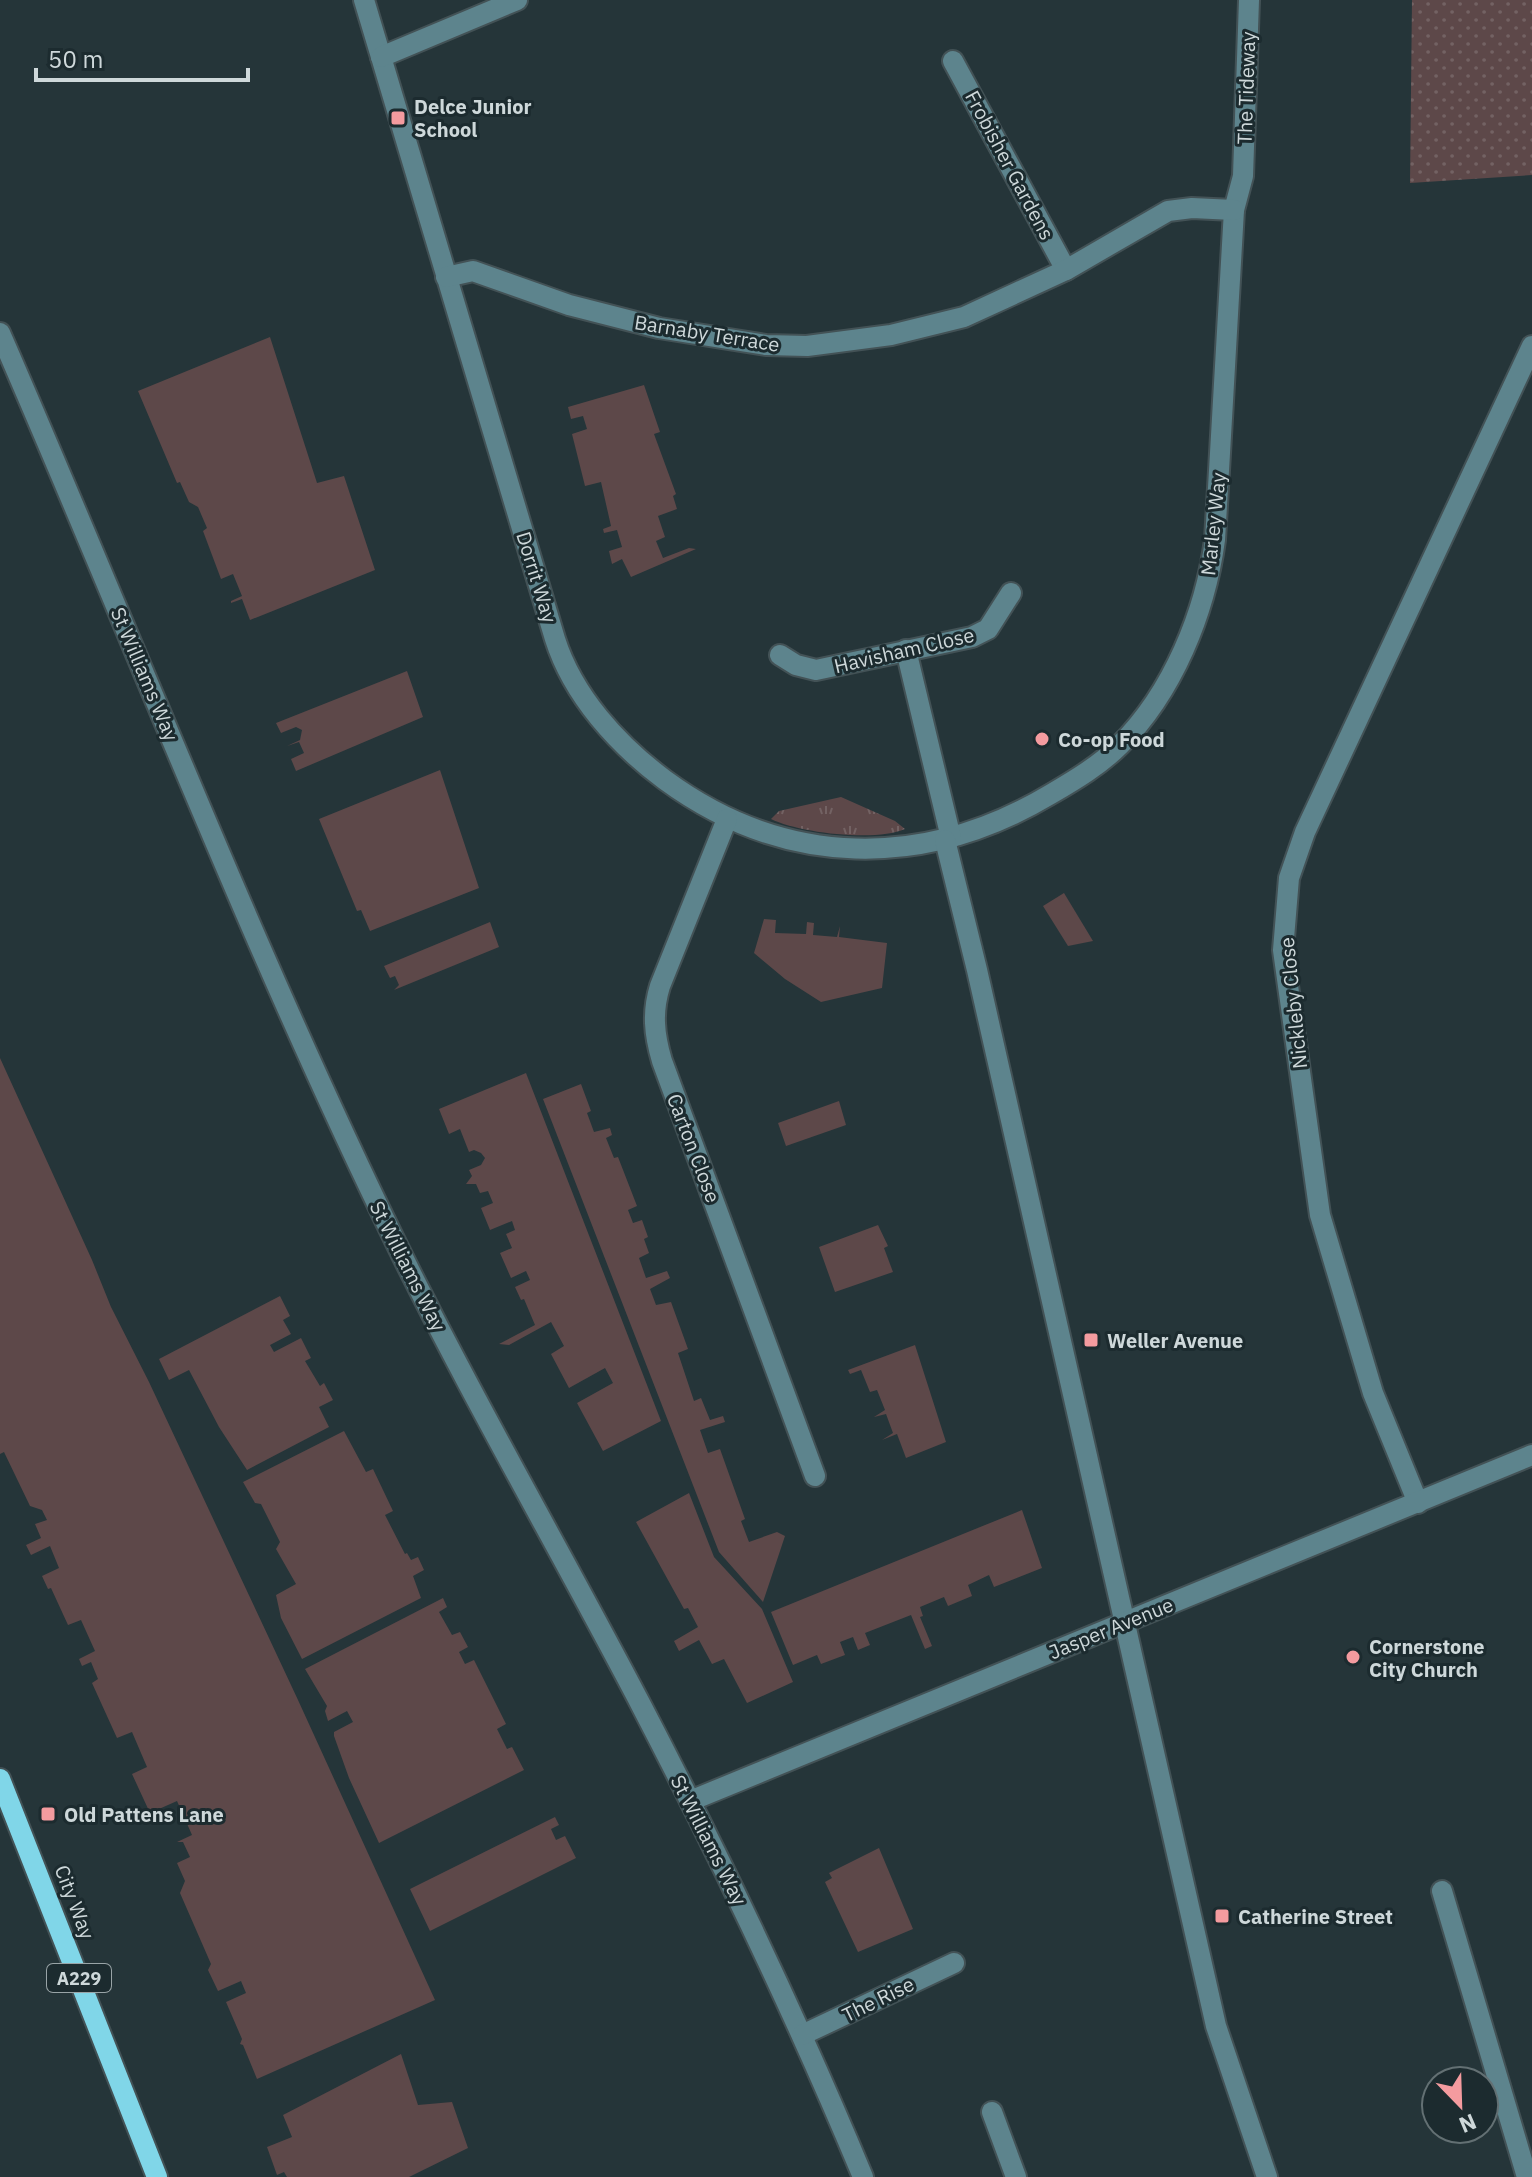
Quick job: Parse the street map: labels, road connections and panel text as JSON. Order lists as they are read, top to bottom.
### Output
{
  "streets": {
    "main road": ["City Way", "A229"],
    "street": [
      "The Tideway",
      "Frobisher Gardens",
      "Barnaby Terrace",
      "Marley Way",
      "Dorrit Way",
      "Havisham Close",
      "St Williams Way",
      "Nickleby Close",
      "Carton Close",
      "Jasper Avenue",
      "The Rise"
    ]
  },
  "crossings": [
    ["The Tideway", "Marley Way"],
    ["Frobisher Gardens", "Barnaby Terrace"],
    ["Barnaby Terrace", "Marley Way"],
    ["Barnaby Terrace", "Dorrit Way"],
    ["Marley Way", "Dorrit Way"],
    ["Dorrit Way", "Carton Close"],
    ["St Williams Way", "Jasper Avenue"],
    ["St Williams Way", "The Rise"],
    ["Nickleby Close", "Jasper Avenue"]
  ],
  "places": {
    "transit": [
      "Delce Junior School",
      "Weller Avenue",
      "Old Pattens Lane",
      "Catherine Street"
    ],
    "other": ["Co-op Food", "Cornerstone City Church"]
  },
  "scale_bar": "50 m",
  "north": "bottom right"
}
